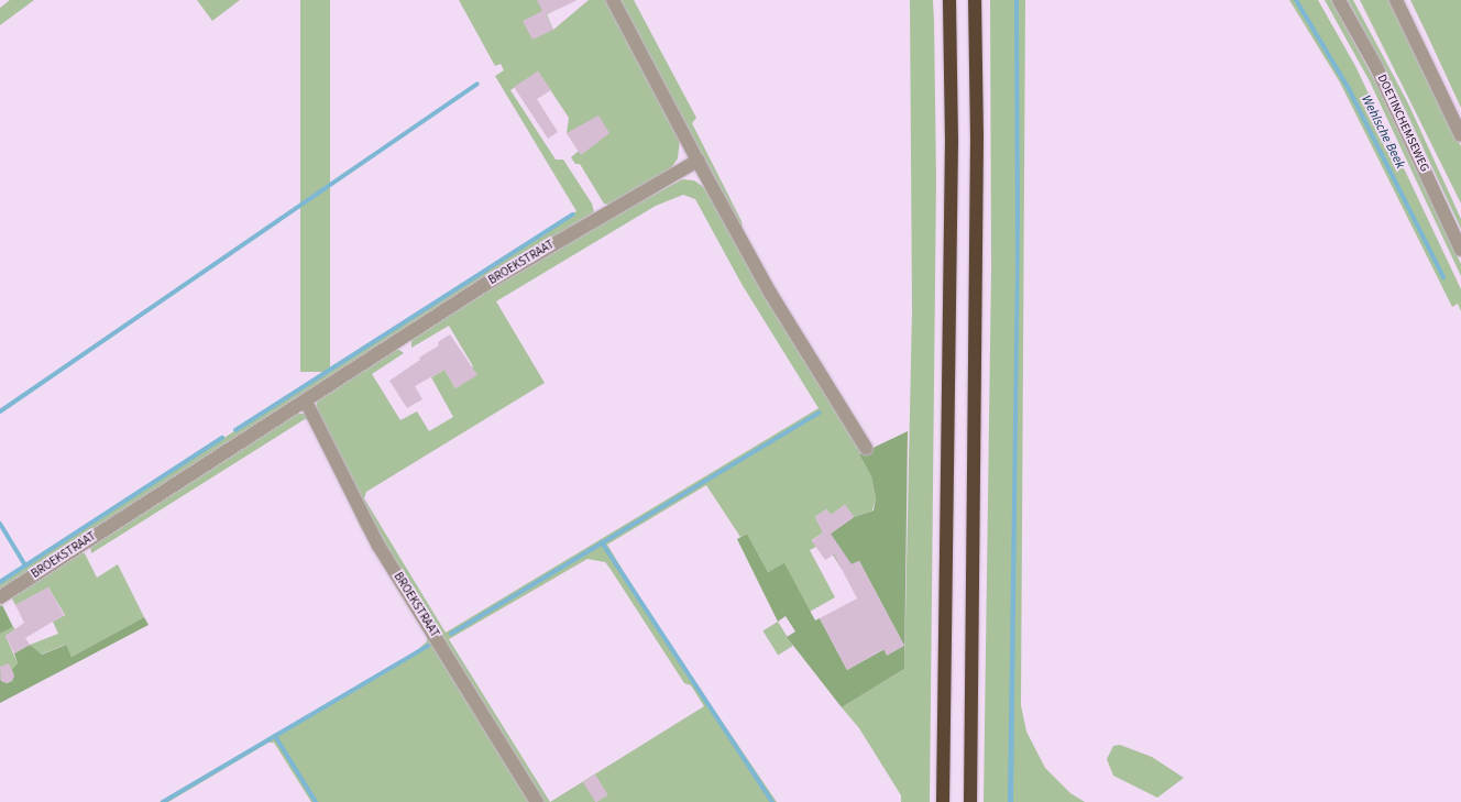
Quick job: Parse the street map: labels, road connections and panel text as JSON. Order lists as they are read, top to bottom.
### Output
{
  "streets": {
    "street": ["DOETINCHEMSEWEG", "BROEKSTRAAT"]
  },
  "water": ["Wehlsche Beek"]
}
